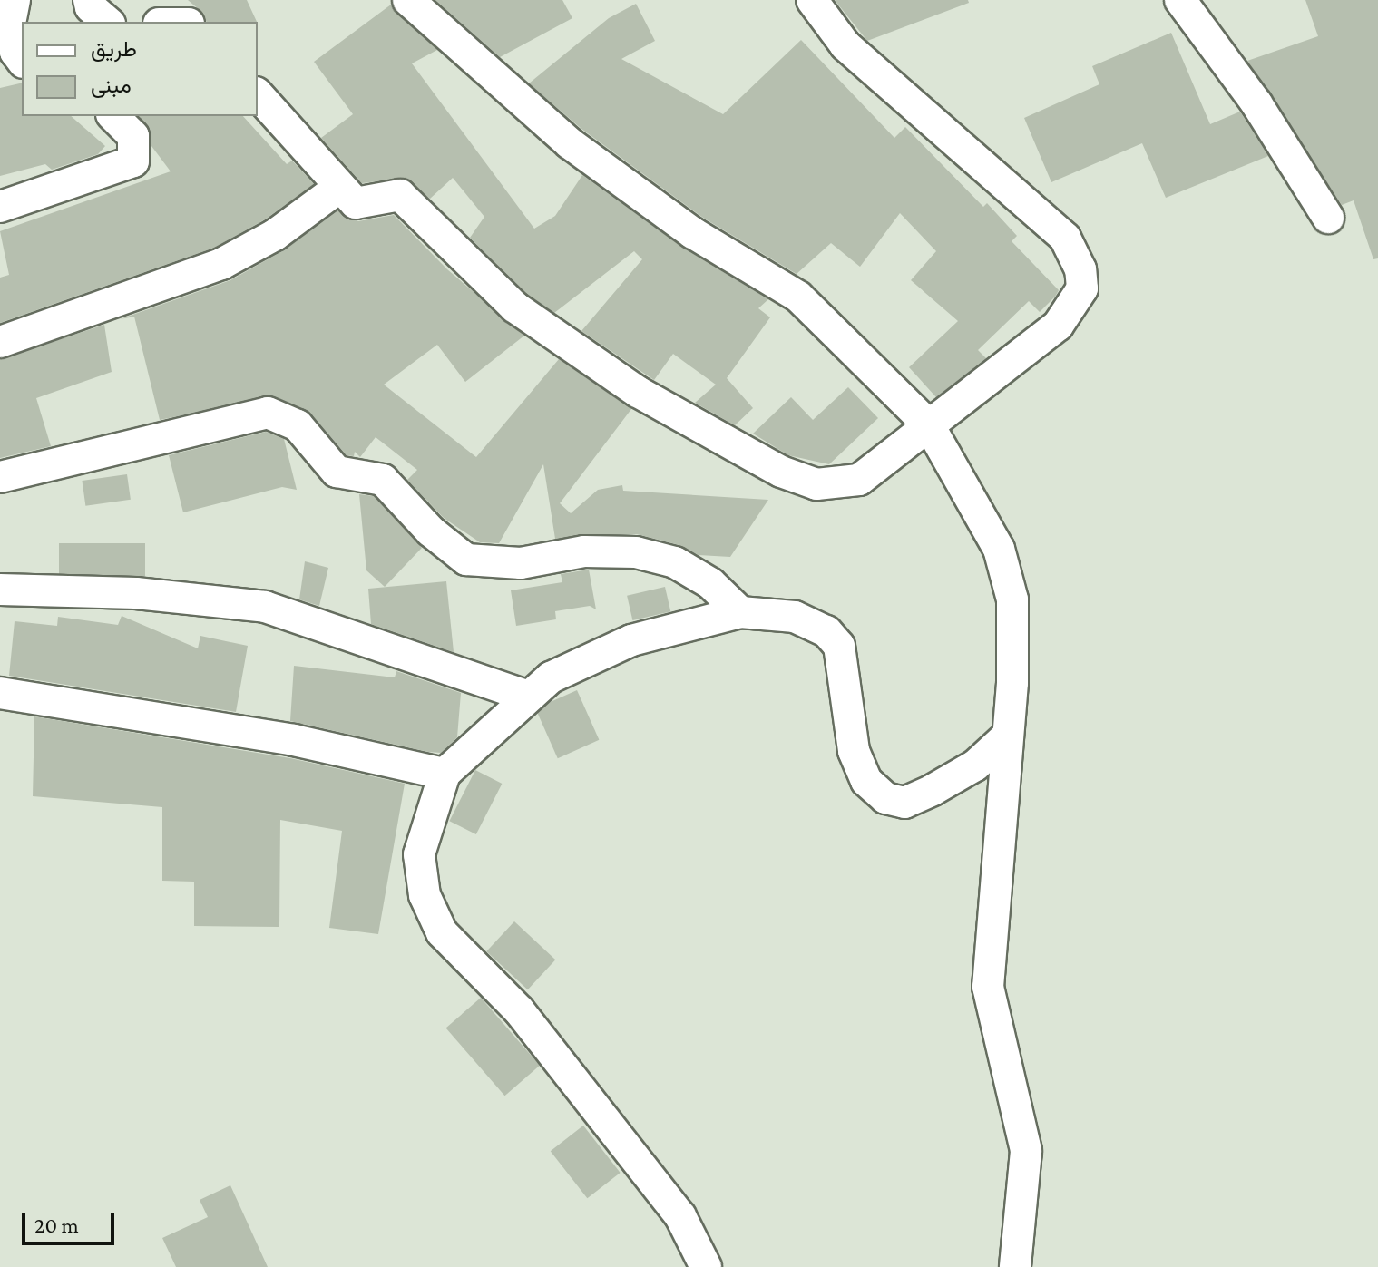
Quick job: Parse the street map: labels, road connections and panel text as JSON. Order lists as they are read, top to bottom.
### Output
{
  "legend": ["طريق", "مبنى"],
  "scale_bar": "20 m"
}
